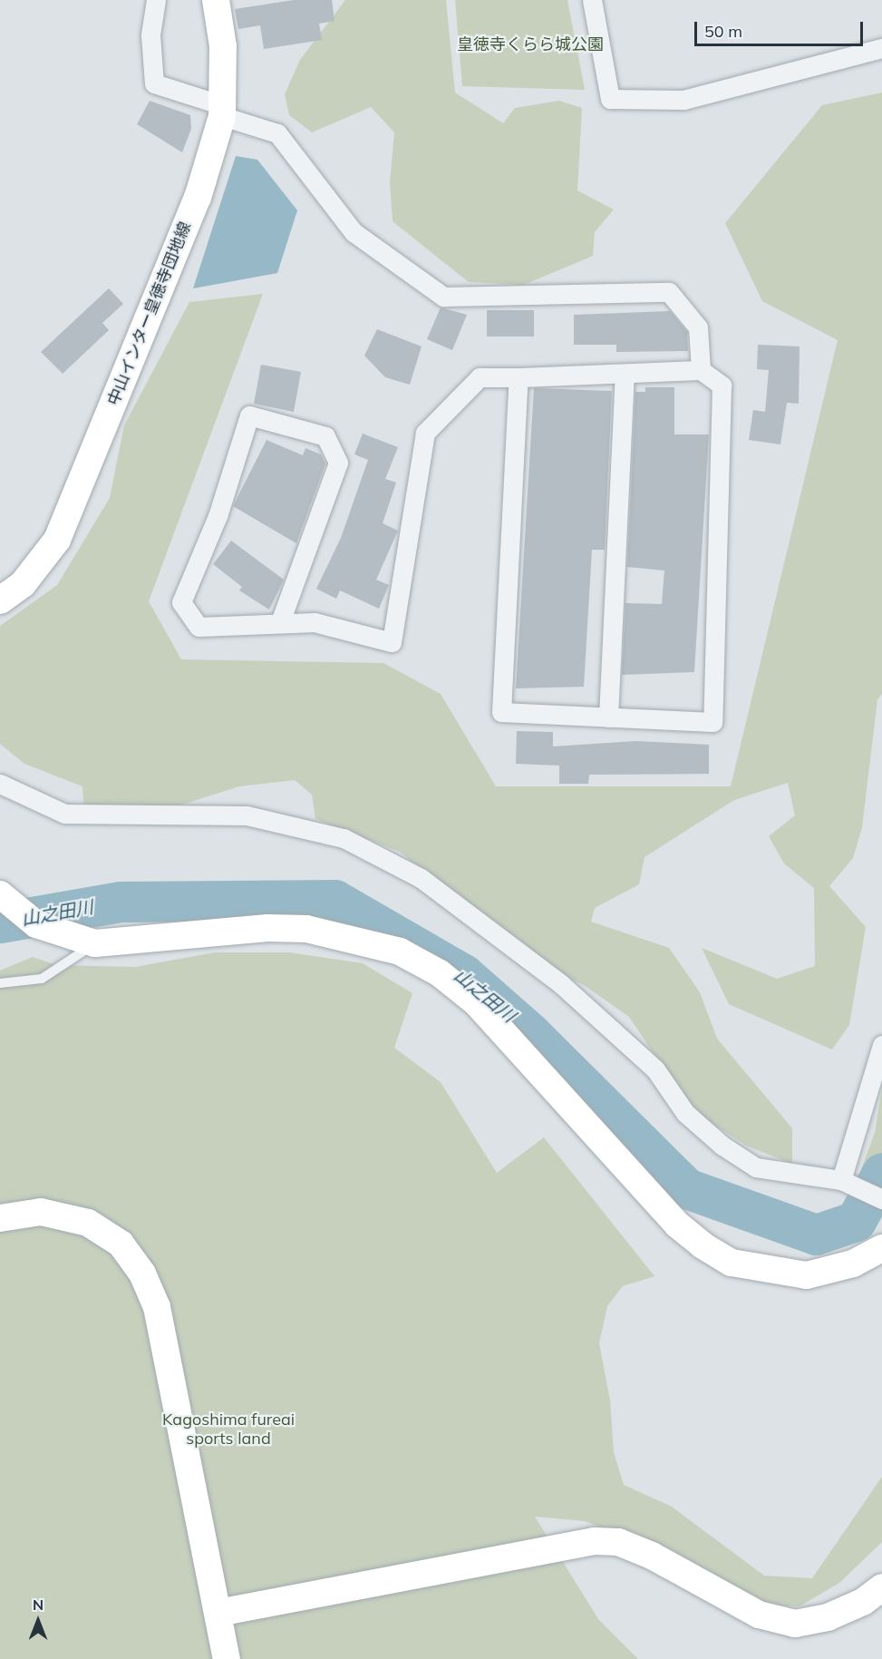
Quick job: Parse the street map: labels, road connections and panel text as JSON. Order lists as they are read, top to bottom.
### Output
{
  "streets": {
    "street": ["中山インター皇徳寺団地線"]
  },
  "water": ["山之田川"],
  "parks": ["皇徳寺くらら城公園", "Kagoshima fureai sports land"],
  "scale_bar": "50 m",
  "north": "top"
}
